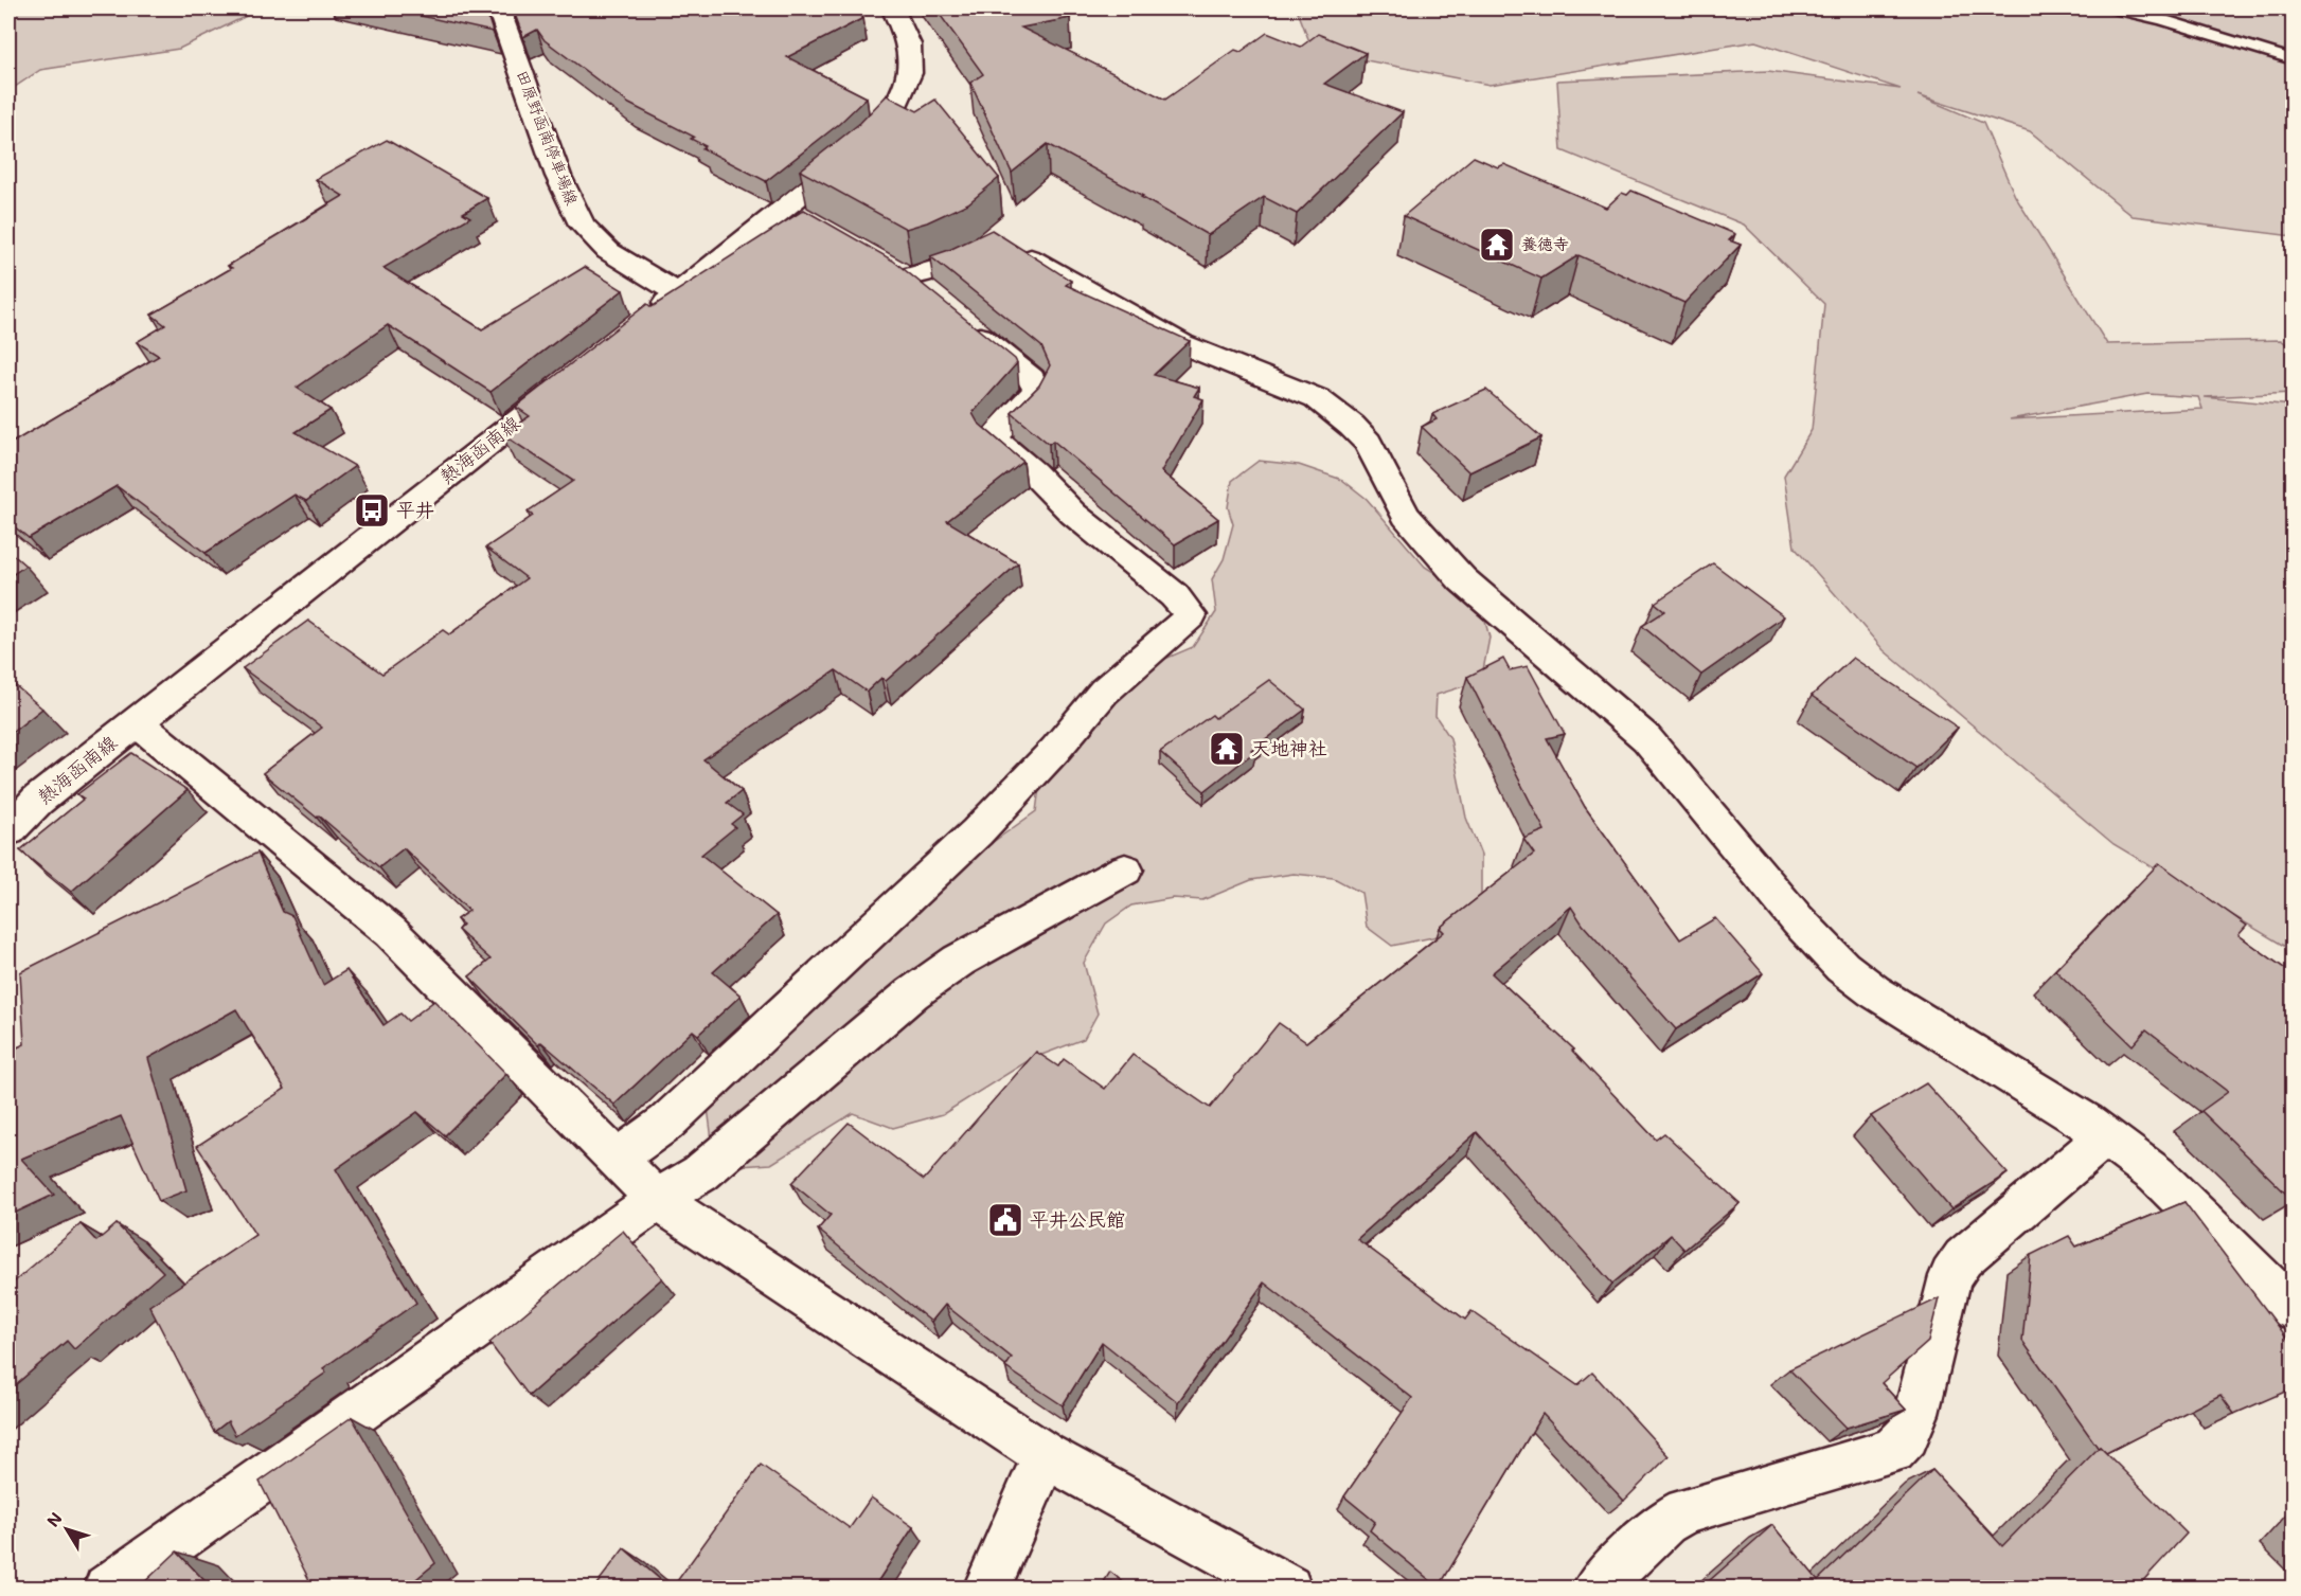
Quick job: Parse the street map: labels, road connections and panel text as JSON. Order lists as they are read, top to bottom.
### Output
{
  "streets": {
    "street": ["田原野函南停車場線", "熱海函南線"]
  },
  "places": {
    "temple": ["養徳寺", "天地神社"],
    "bus stop": ["平井"],
    "public building": ["平井公民館"]
  },
  "north": "top left"
}
